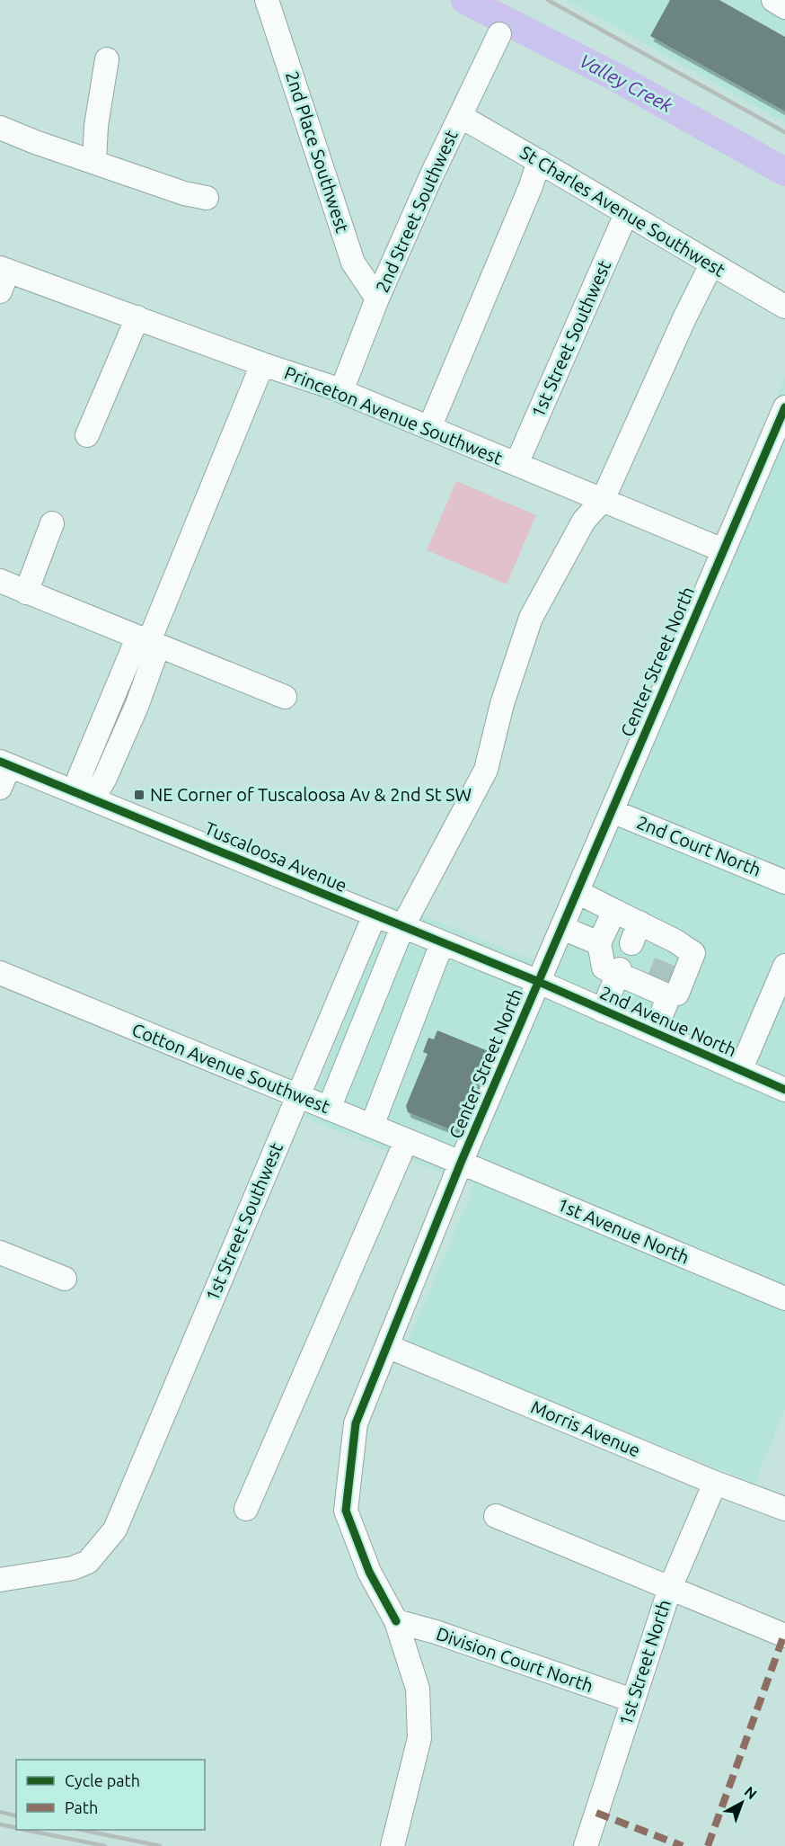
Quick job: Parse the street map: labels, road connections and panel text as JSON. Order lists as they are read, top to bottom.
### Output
{
  "streets": {
    "street": [
      "2nd Place Southwest",
      "2nd Street Southwest",
      "St Charles Avenue Southwest",
      "1st Street Southwest",
      "Princeton Avenue Southwest",
      "Center Street North",
      "2nd Court North",
      "Tuscaloosa Avenue",
      "2nd Avenue North",
      "Cotton Avenue Southwest",
      "1st Avenue North",
      "Morris Avenue",
      "Division Court North",
      "1st Street North"
    ]
  },
  "crossings": [
    ["2nd Place Southwest", "2nd Street Southwest"],
    ["2nd Street Southwest", "St Charles Avenue Southwest"],
    ["2nd Street Southwest", "Princeton Avenue Southwest"],
    ["St Charles Avenue Southwest", "1st Street Southwest"],
    ["1st Street Southwest", "Princeton Avenue Southwest"],
    ["1st Street Southwest", "Tuscaloosa Avenue"],
    ["1st Street Southwest", "Cotton Avenue Southwest"],
    ["Princeton Avenue Southwest", "Center Street North"],
    ["Center Street North", "2nd Court North"],
    ["Center Street North", "Tuscaloosa Avenue"],
    ["Center Street North", "2nd Avenue North"],
    ["Center Street North", "Cotton Avenue Southwest"],
    ["Center Street North", "1st Avenue North"],
    ["Center Street North", "Morris Avenue"],
    ["Center Street North", "Division Court North"],
    ["Tuscaloosa Avenue", "2nd Avenue North"],
    ["Cotton Avenue Southwest", "1st Avenue North"],
    ["Morris Avenue", "1st Street North"],
    ["Division Court North", "1st Street North"]
  ],
  "water": ["Valley Creek"],
  "places": {
    "transit": ["NE Corner of Tuscaloosa Av & 2nd St SW"]
  },
  "legend": ["Cycle path", "Path"],
  "north": "top right"
}
